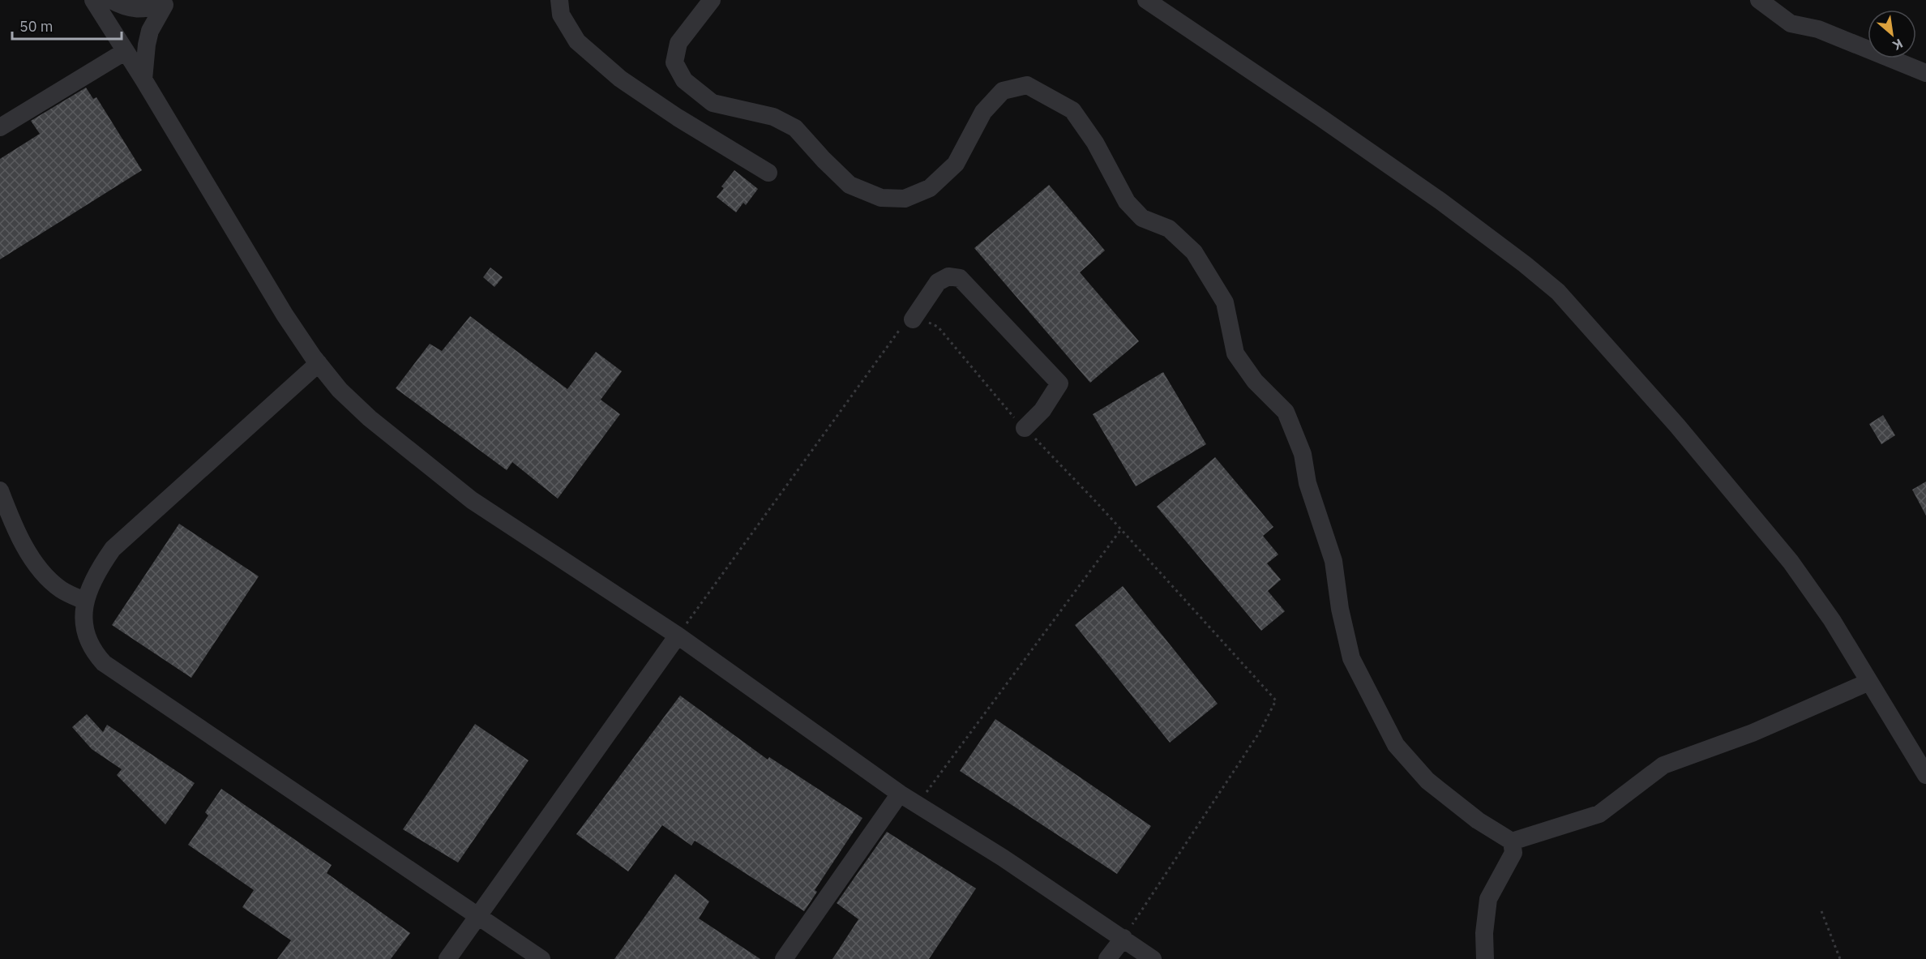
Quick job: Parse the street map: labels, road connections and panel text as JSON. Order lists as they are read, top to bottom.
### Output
{
  "scale_bar": "50 m",
  "north": "bottom right"
}
